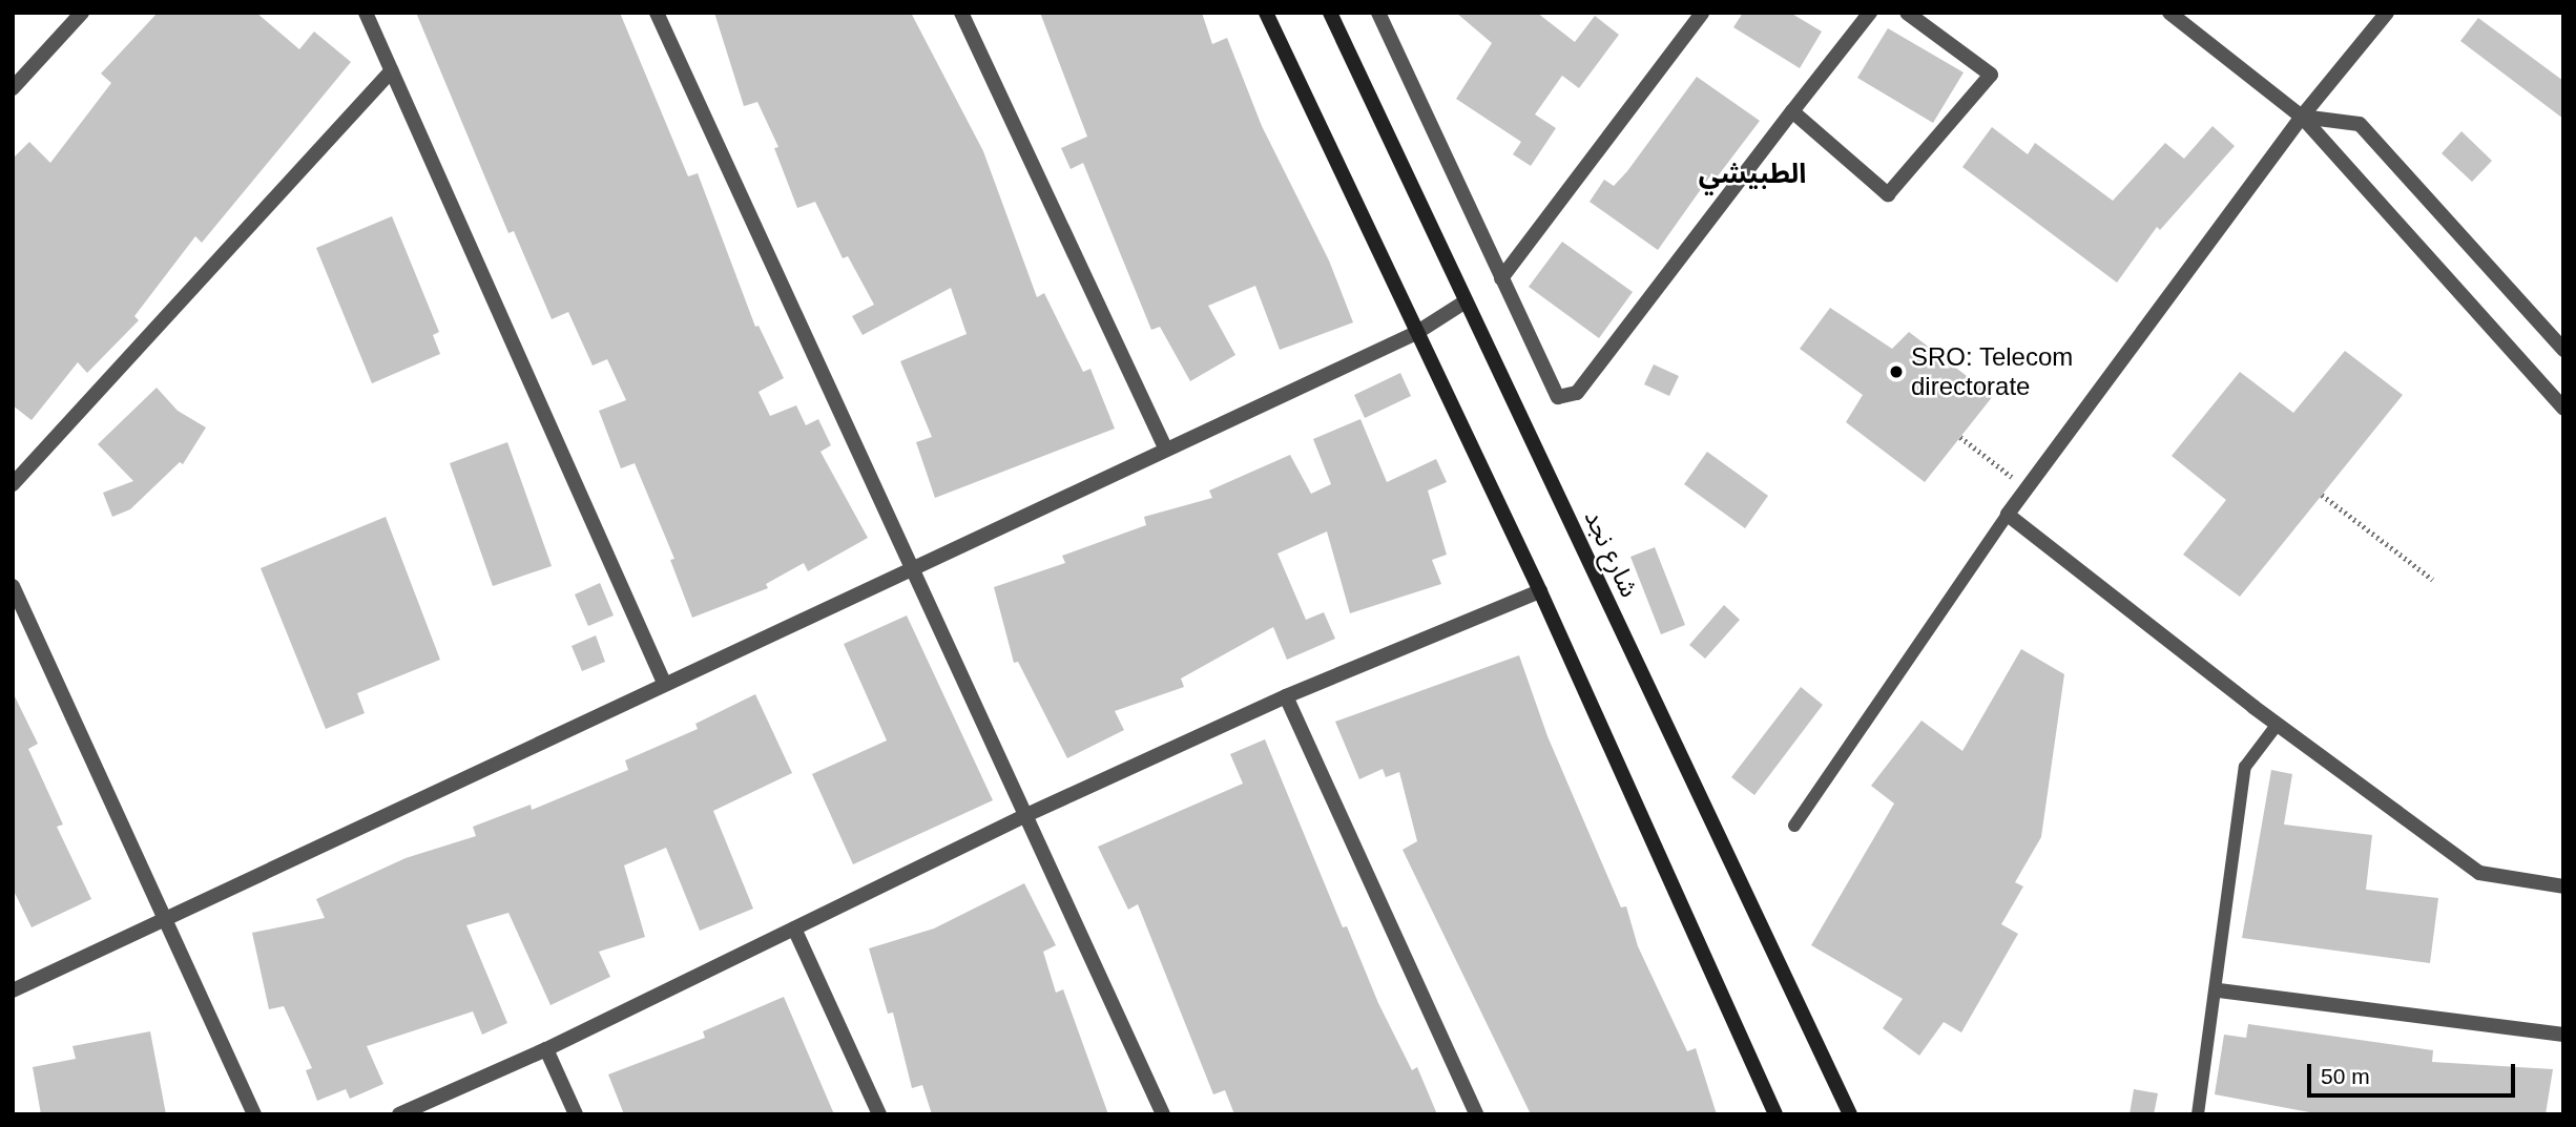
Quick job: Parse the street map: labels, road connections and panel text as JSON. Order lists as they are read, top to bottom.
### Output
{
  "streets": {
    "street": ["شارع نجد"]
  },
  "districts": ["الطبيشي"],
  "places": ["SRO: Telecom directorate"],
  "scale_bar": "50 m"
}
